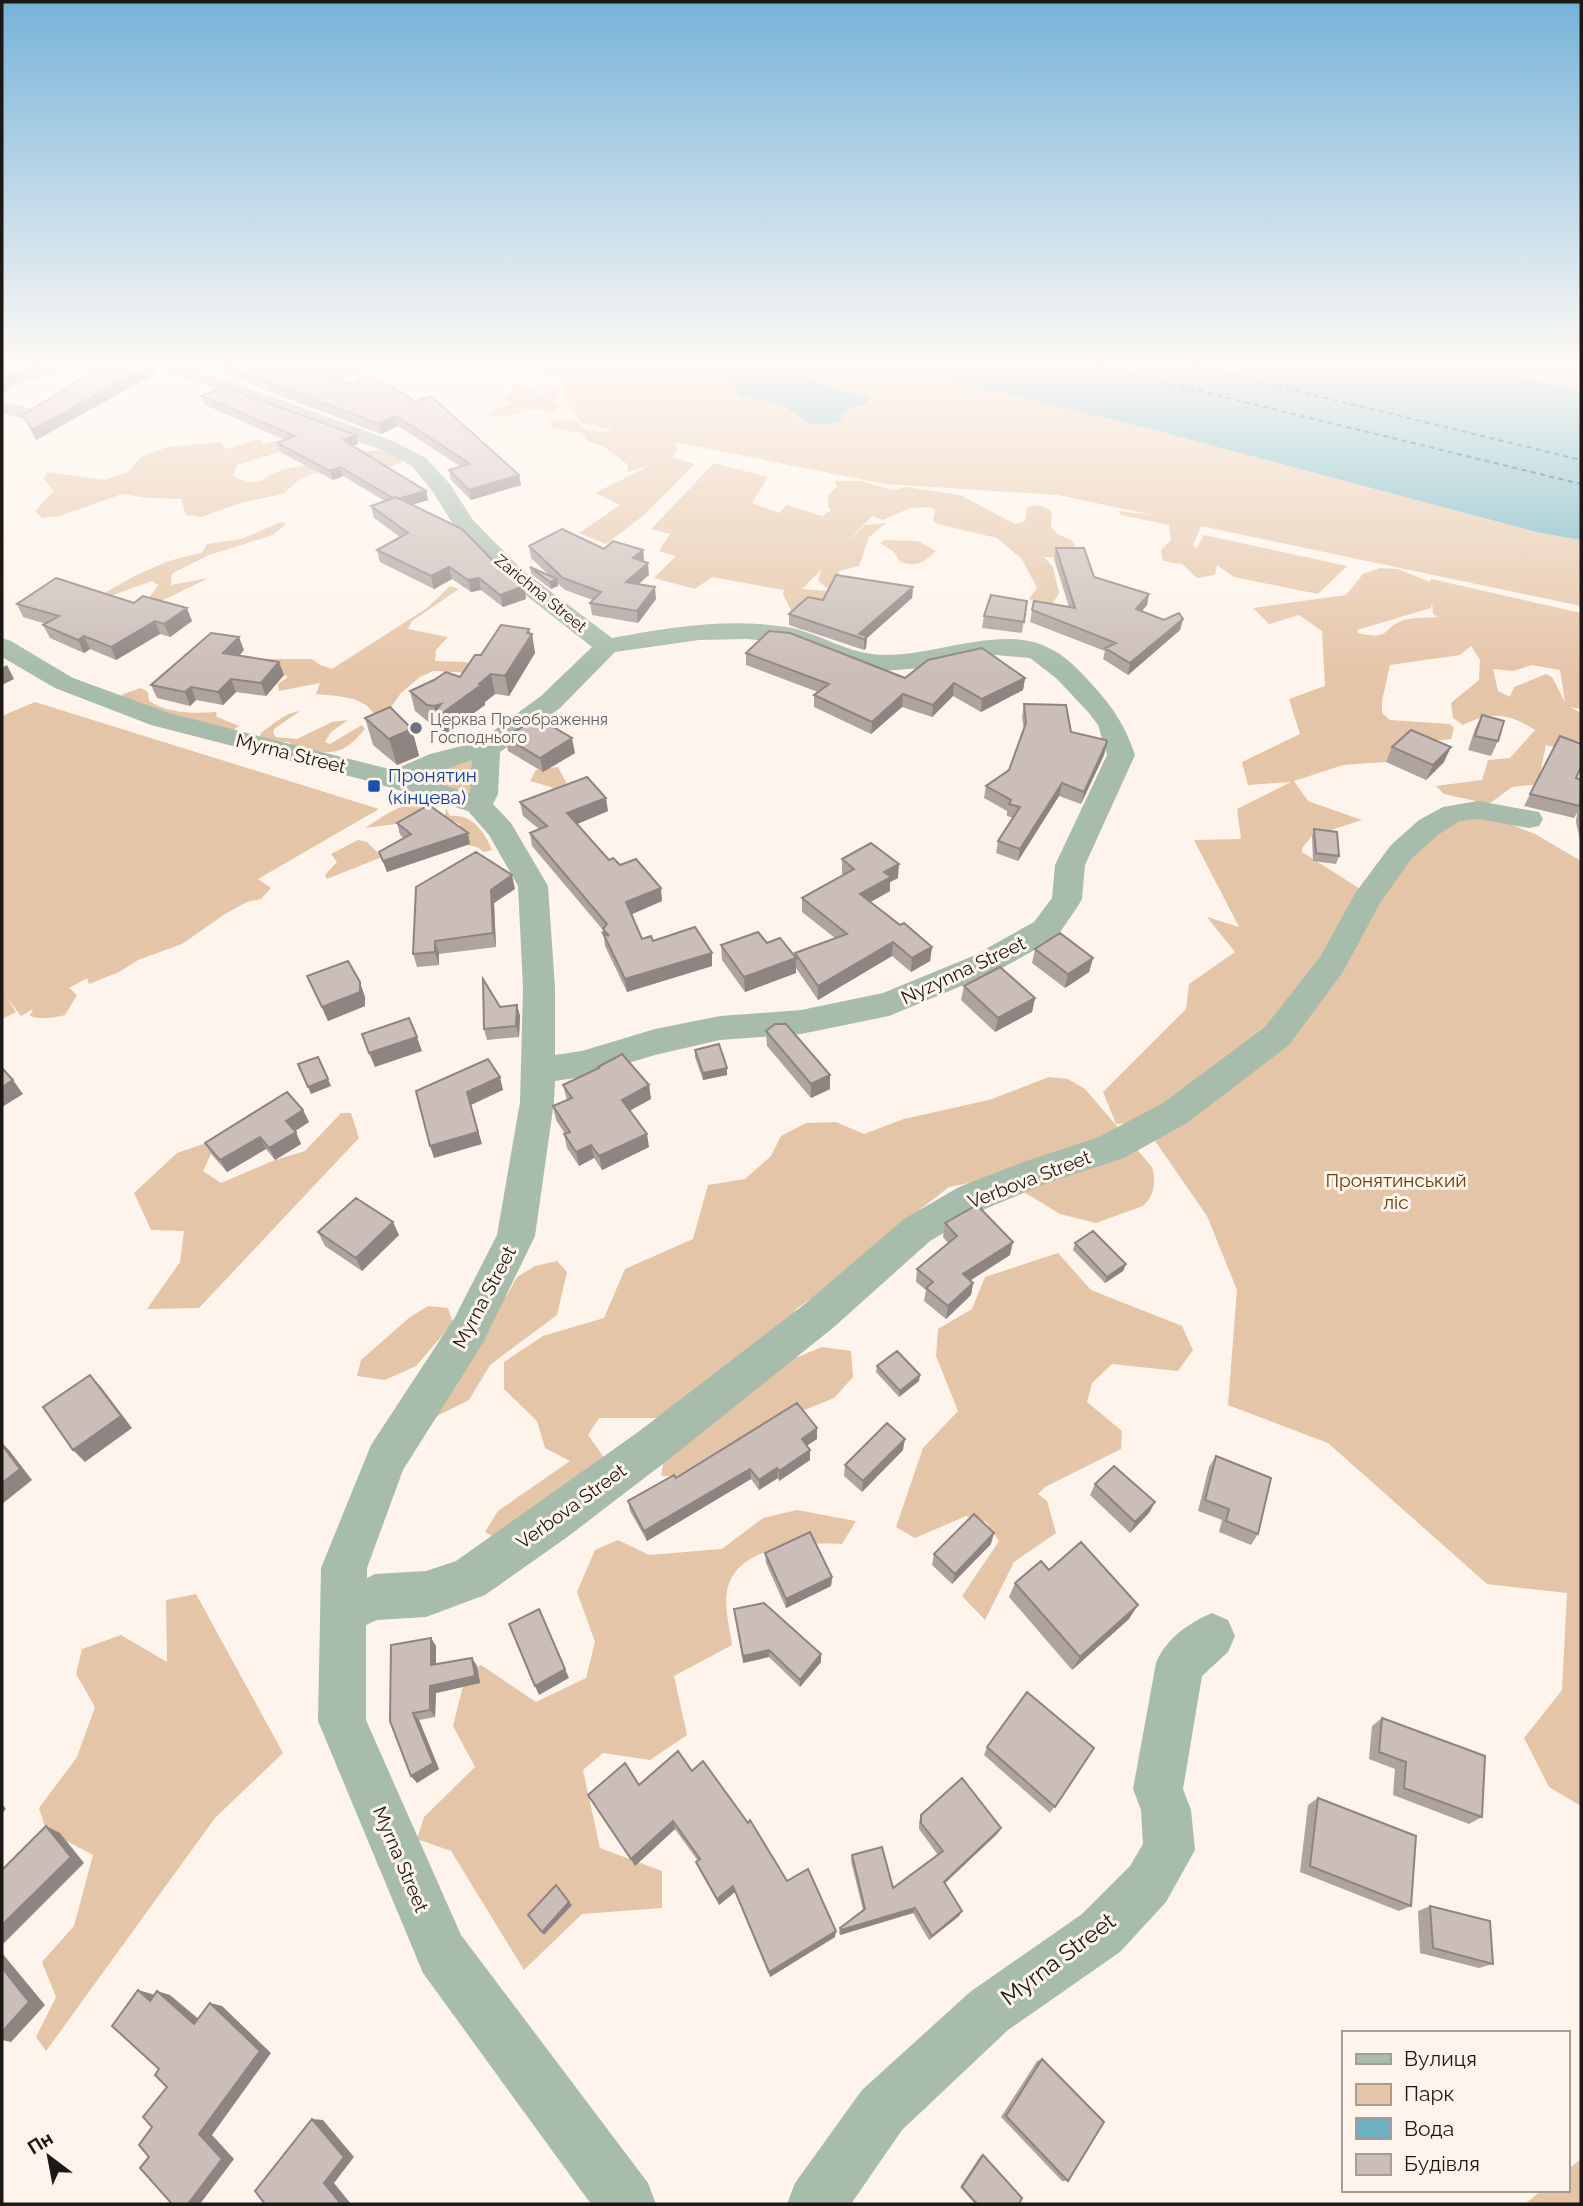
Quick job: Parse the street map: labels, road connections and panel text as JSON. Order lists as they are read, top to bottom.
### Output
{
  "streets": {
    "street": [
      "Zarichna Street",
      "Myrna Street",
      "Nyzynna Street",
      "Verbova Street"
    ]
  },
  "crossings": [
    ["Zarichna Street", "Myrna Street"],
    ["Zarichna Street", "Nyzynna Street"],
    ["Myrna Street", "Nyzynna Street"],
    ["Myrna Street", "Verbova Street"]
  ],
  "parks": ["Пронятинський ліс"],
  "places": {
    "other": ["Церква Преображення Господнього"],
    "transit": ["Пронятин (кінцева)"]
  },
  "legend": [
    "Вулиця",
    "Парк",
    "Вода",
    "Будівля"
  ],
  "north": "top left"
}
